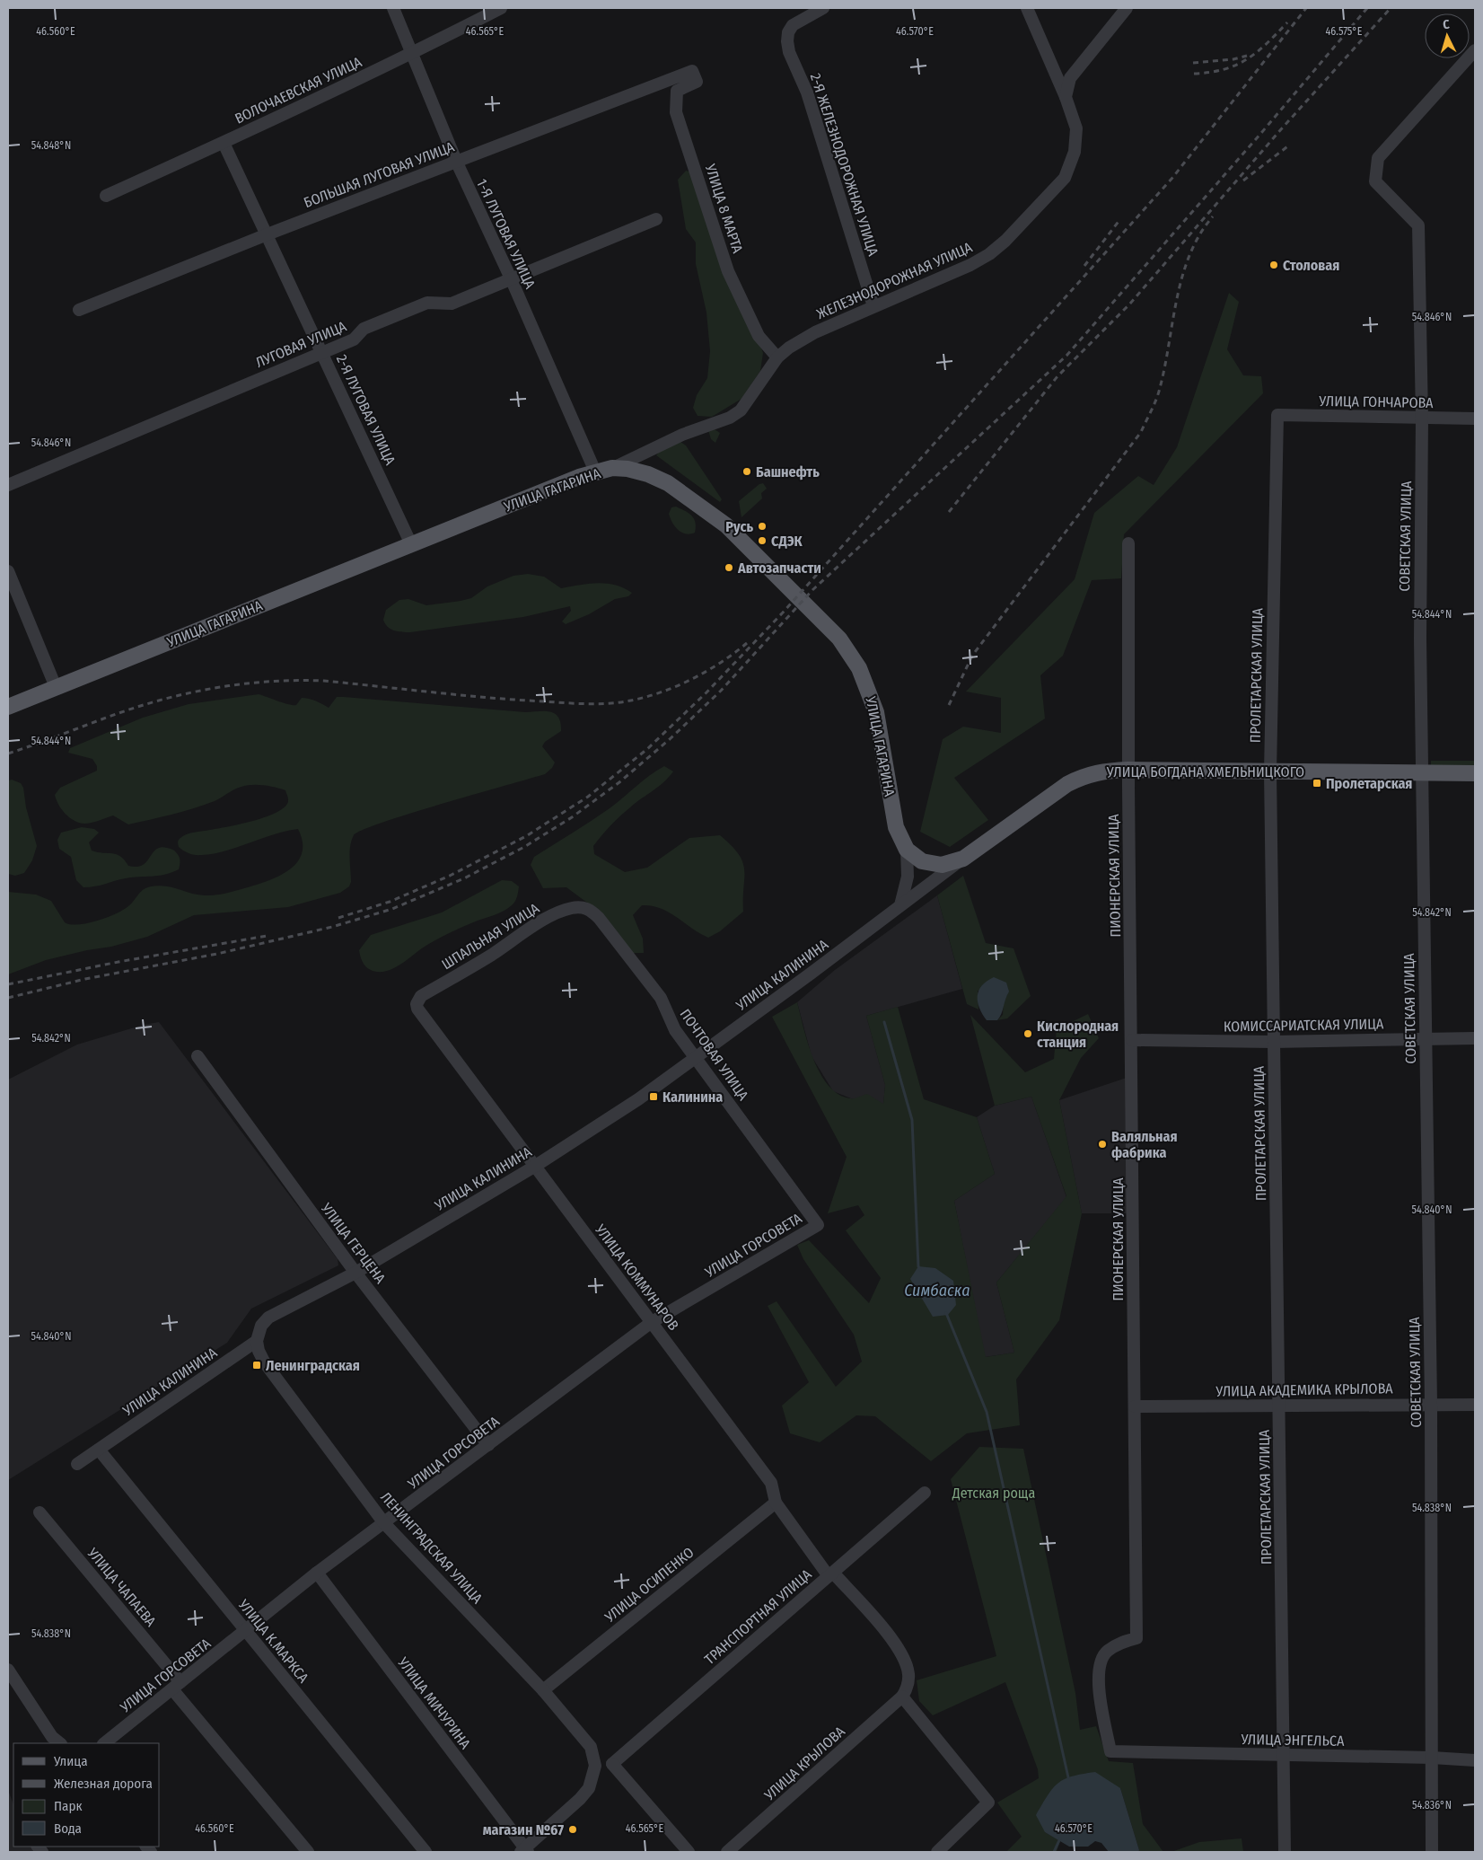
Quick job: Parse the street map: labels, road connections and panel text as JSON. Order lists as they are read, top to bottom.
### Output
{
  "streets": {
    "main road": ["УЛИЦА ГАГАРИНА", "УЛИЦА БОГДАНА ХМЕЛЬНИЦКОГО"],
    "street": [
      "ВОЛОЧАЕВСКАЯ УЛИЦА",
      "2-Я ЖЕЛЕЗНОДОРОЖНАЯ УЛИЦА",
      "БОЛЬШАЯ ЛУГОВАЯ УЛИЦА",
      "УЛИЦА 8 МАРТА",
      "1-Я ЛУГОВАЯ УЛИЦА",
      "ЖЕЛЕЗНОДОРОЖНАЯ УЛИЦА",
      "ЛУГОВАЯ УЛИЦА",
      "УЛИЦА ГОНЧАРОВА",
      "2-Я ЛУГОВАЯ УЛИЦА",
      "СОВЕТСКАЯ УЛИЦА",
      "ПРОЛЕТАРСКАЯ УЛИЦА",
      "ПИОНЕРСКАЯ УЛИЦА",
      "ШПАЛЬНАЯ УЛИЦА",
      "УЛИЦА КАЛИНИНА",
      "КОМИССАРИАТСКАЯ УЛИЦА",
      "ПОЧТОВАЯ УЛИЦА",
      "УЛИЦА ГЕРЦЕНА",
      "УЛИЦА ГОРСОВЕТА",
      "УЛИЦА КОММУНАРОВ",
      "УЛИЦА АКАДЕМИКА КРЫЛОВА",
      "ЛЕНИНГРАДСКАЯ УЛИЦА",
      "УЛИЦА ОСИПЕНКО",
      "УЛИЦА ЧАПАЕВА",
      "ТРАНСПОРТНАЯ УЛИЦА",
      "УЛИЦА К.МАРКСА",
      "УЛИЦА МИЧУРИНА",
      "УЛИЦА ЭНГЕЛЬСА",
      "УЛИЦА КРЫЛОВА"
    ]
  },
  "crossings": [
    ["ВОЛОЧАЕВСКАЯ УЛИЦА", "1-Я ЛУГОВАЯ УЛИЦА"],
    ["ВОЛОЧАЕВСКАЯ УЛИЦА", "2-Я ЛУГОВАЯ УЛИЦА"],
    ["2-Я ЖЕЛЕЗНОДОРОЖНАЯ УЛИЦА", "ЖЕЛЕЗНОДОРОЖНАЯ УЛИЦА"],
    ["БОЛЬШАЯ ЛУГОВАЯ УЛИЦА", "УЛИЦА 8 МАРТА"],
    ["БОЛЬШАЯ ЛУГОВАЯ УЛИЦА", "1-Я ЛУГОВАЯ УЛИЦА"],
    ["БОЛЬШАЯ ЛУГОВАЯ УЛИЦА", "2-Я ЛУГОВАЯ УЛИЦА"],
    ["УЛИЦА 8 МАРТА", "ЖЕЛЕЗНОДОРОЖНАЯ УЛИЦА"],
    ["1-Я ЛУГОВАЯ УЛИЦА", "ЛУГОВАЯ УЛИЦА"],
    ["1-Я ЛУГОВАЯ УЛИЦА", "УЛИЦА ГАГАРИНА"],
    ["ЖЕЛЕЗНОДОРОЖНАЯ УЛИЦА", "УЛИЦА ГАГАРИНА"],
    ["ЛУГОВАЯ УЛИЦА", "2-Я ЛУГОВАЯ УЛИЦА"],
    ["УЛИЦА ГОНЧАРОВА", "СОВЕТСКАЯ УЛИЦА"],
    ["УЛИЦА ГОНЧАРОВА", "ПРОЛЕТАРСКАЯ УЛИЦА"],
    ["2-Я ЛУГОВАЯ УЛИЦА", "УЛИЦА ГАГАРИНА"],
    ["СОВЕТСКАЯ УЛИЦА", "УЛИЦА БОГДАНА ХМЕЛЬНИЦКОГО"],
    ["СОВЕТСКАЯ УЛИЦА", "КОМИССАРИАТСКАЯ УЛИЦА"],
    ["СОВЕТСКАЯ УЛИЦА", "УЛИЦА АКАДЕМИКА КРЫЛОВА"],
    ["СОВЕТСКАЯ УЛИЦА", "УЛИЦА ЭНГЕЛЬСА"],
    ["ПРОЛЕТАРСКАЯ УЛИЦА", "УЛИЦА БОГДАНА ХМЕЛЬНИЦКОГО"],
    ["ПРОЛЕТАРСКАЯ УЛИЦА", "КОМИССАРИАТСКАЯ УЛИЦА"],
    ["ПРОЛЕТАРСКАЯ УЛИЦА", "УЛИЦА АКАДЕМИКА КРЫЛОВА"],
    ["ПРОЛЕТАРСКАЯ УЛИЦА", "УЛИЦА ЭНГЕЛЬСА"],
    ["УЛИЦА БОГДАНА ХМЕЛЬНИЦКОГО", "ПИОНЕРСКАЯ УЛИЦА"],
    ["УЛИЦА БОГДАНА ХМЕЛЬНИЦКОГО", "УЛИЦА КАЛИНИНА"],
    ["ПИОНЕРСКАЯ УЛИЦА", "КОМИССАРИАТСКАЯ УЛИЦА"],
    ["ПИОНЕРСКАЯ УЛИЦА", "УЛИЦА АКАДЕМИКА КРЫЛОВА"],
    ["ПИОНЕРСКАЯ УЛИЦА", "УЛИЦА ЭНГЕЛЬСА"],
    ["ШПАЛЬНАЯ УЛИЦА", "ПОЧТОВАЯ УЛИЦА"],
    ["ШПАЛЬНАЯ УЛИЦА", "УЛИЦА КОММУНАРОВ"],
    ["УЛИЦА КАЛИНИНА", "ПОЧТОВАЯ УЛИЦА"],
    ["УЛИЦА КАЛИНИНА", "УЛИЦА ГЕРЦЕНА"],
    ["УЛИЦА КАЛИНИНА", "УЛИЦА КОММУНАРОВ"],
    ["УЛИЦА КАЛИНИНА", "ЛЕНИНГРАДСКАЯ УЛИЦА"],
    ["УЛИЦА КАЛИНИНА", "УЛИЦА К.МАРКСА"],
    ["ПОЧТОВАЯ УЛИЦА", "УЛИЦА ГОРСОВЕТА"],
    ["УЛИЦА ГЕРЦЕНА", "УЛИЦА ГОРСОВЕТА"],
    ["УЛИЦА ГОРСОВЕТА", "УЛИЦА КОММУНАРОВ"],
    ["УЛИЦА ГОРСОВЕТА", "ЛЕНИНГРАДСКАЯ УЛИЦА"],
    ["УЛИЦА ГОРСОВЕТА", "УЛИЦА ЧАПАЕВА"],
    ["УЛИЦА ГОРСОВЕТА", "УЛИЦА К.МАРКСА"],
    ["УЛИЦА ГОРСОВЕТА", "УЛИЦА МИЧУРИНА"],
    ["УЛИЦА КОММУНАРОВ", "УЛИЦА ОСИПЕНКО"],
    ["УЛИЦА КОММУНАРОВ", "ТРАНСПОРТНАЯ УЛИЦА"],
    ["УЛИЦА КОММУНАРОВ", "УЛИЦА КРЫЛОВА"],
    ["ЛЕНИНГРАДСКАЯ УЛИЦА", "УЛИЦА ОСИПЕНКО"]
  ],
  "water": ["Симбаска"],
  "parks": ["Детская роща"],
  "places": {
    "other": [
      "Столовая",
      "Башнефть",
      "Русь",
      "СДЭК",
      "Автозапчасти",
      "Кислородная станция",
      "Валяльная фабрика",
      "магазин №67"
    ],
    "transit": ["Пролетарская", "Калинина", "Ленинградская"]
  },
  "legend": [
    "Улица",
    "Железная дорога",
    "Парк",
    "Вода"
  ],
  "north": "top",
  "coordinates": [
    "46.560°E",
    "46.565°E",
    "46.570°E",
    "46.575°E",
    "54.848°N",
    "54.846°N",
    "54.844°N",
    "54.842°N",
    "54.840°N",
    "54.838°N",
    "54.836°N"
  ]
}
